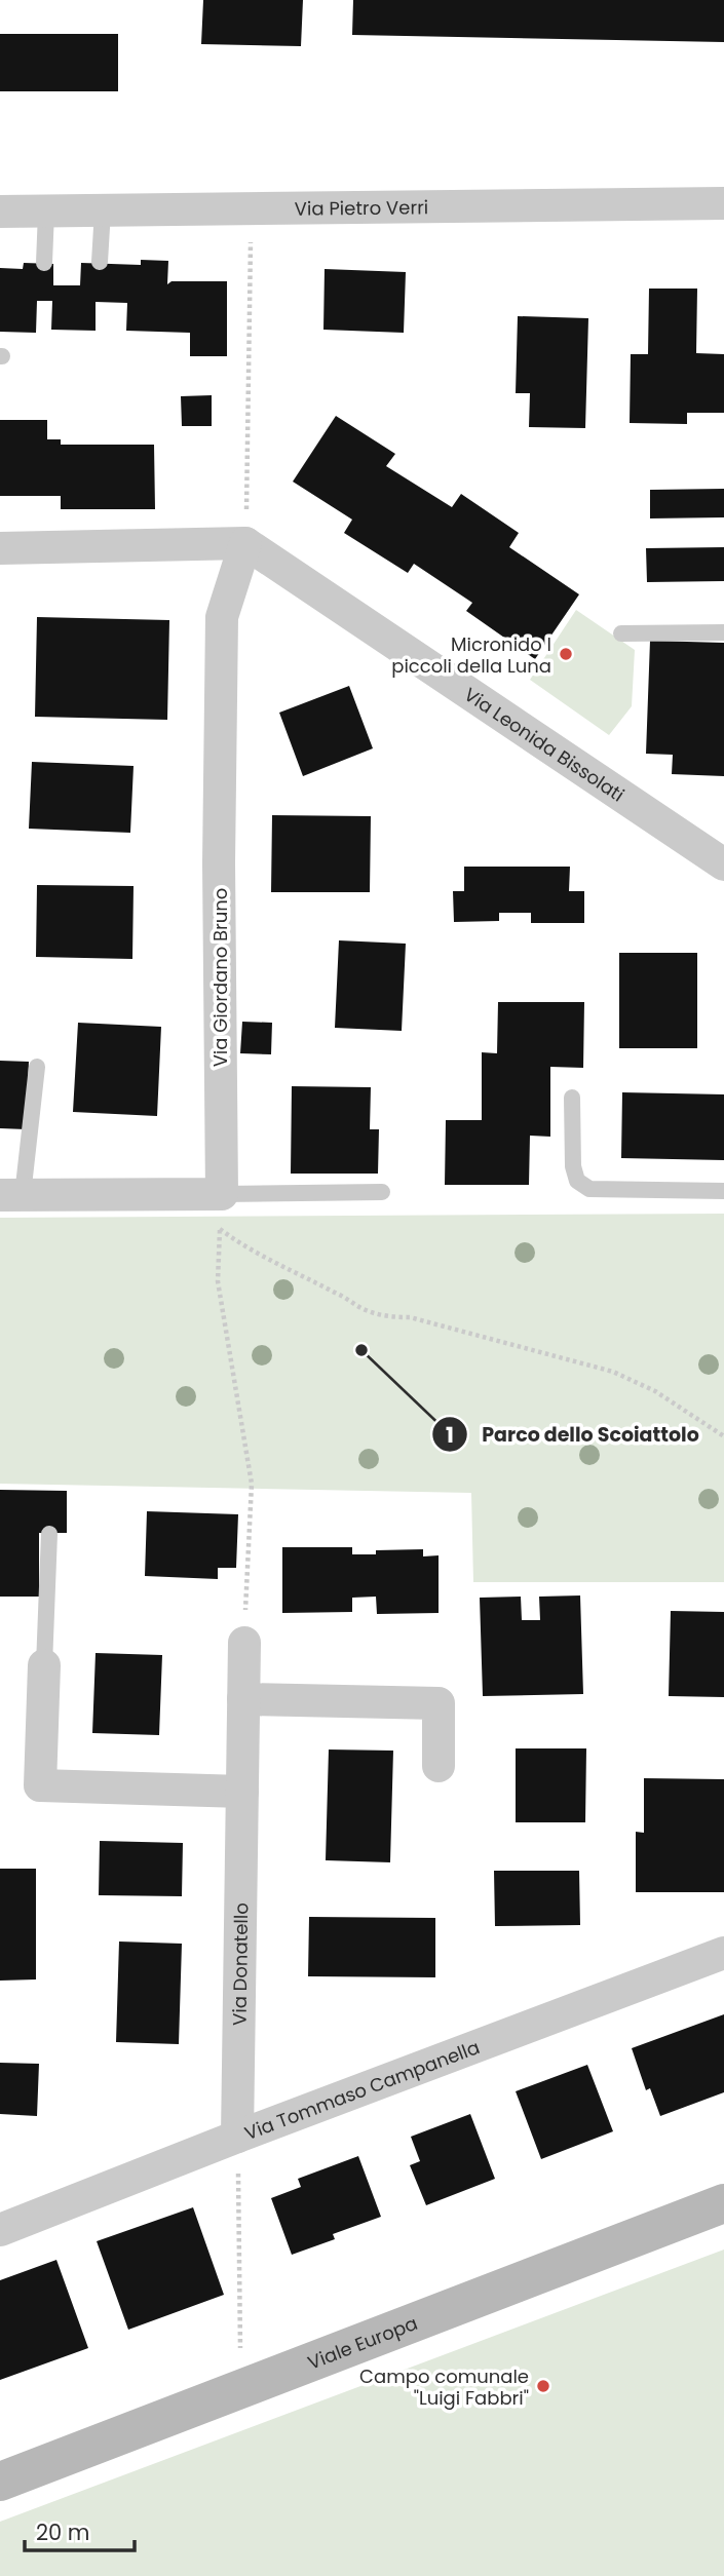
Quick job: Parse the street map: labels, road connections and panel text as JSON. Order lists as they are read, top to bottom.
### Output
{
  "streets": {
    "main road": ["Viale Europa"],
    "street": [
      "Via Pietro Verri",
      "Via Leonida Bissolati",
      "Via Giordano Bruno",
      "Via Donatello",
      "Via Tommaso Campanella"
    ]
  },
  "crossings": [
    ["Via Leonida Bissolati", "Via Giordano Bruno"],
    ["Via Donatello", "Via Tommaso Campanella"]
  ],
  "places": ["Micronido I piccoli della Luna", "Parco dello Scoiattolo", "Campo comunale \"Luigi Fabbri\""],
  "scale_bar": "20 m"
}
